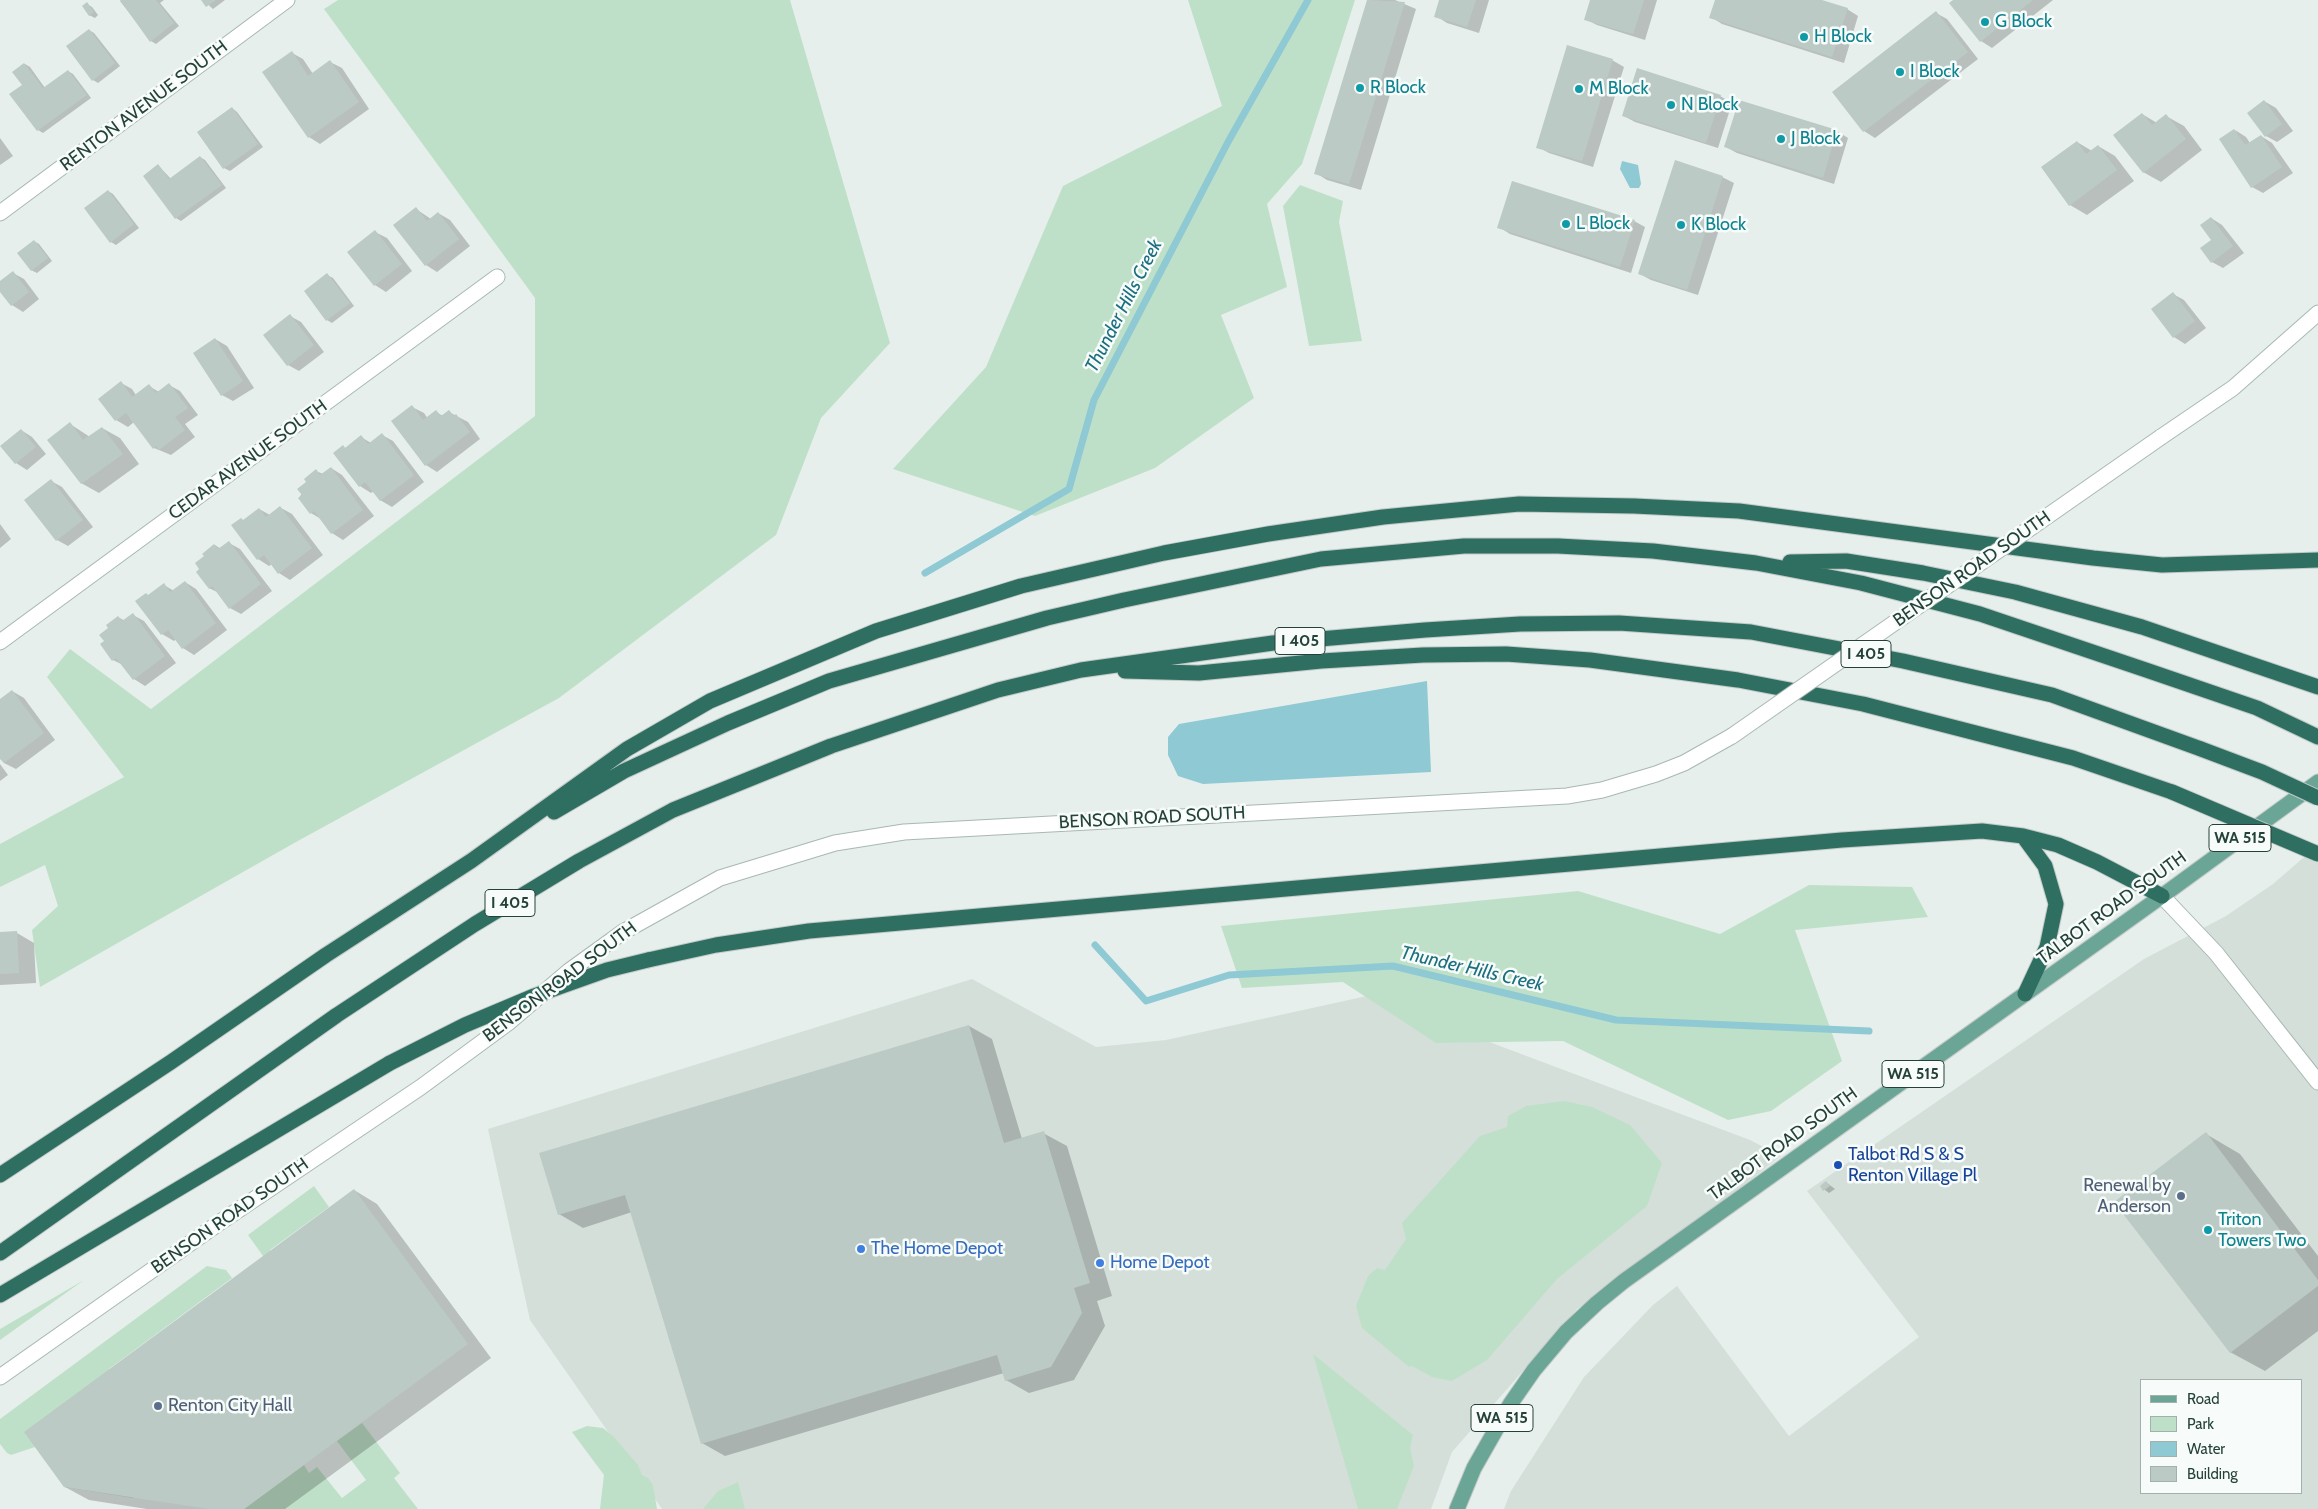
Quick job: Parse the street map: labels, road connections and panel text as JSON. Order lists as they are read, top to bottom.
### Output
{
  "streets": {
    "highway": ["I 405"],
    "main road": ["WA 515", "TALBOT ROAD SOUTH"],
    "street": ["RENTON AVENUE SOUTH", "CEDAR AVENUE SOUTH", "BENSON ROAD SOUTH"]
  },
  "water": ["Thunder Hills Creek"],
  "places": [
    "G Block",
    "H Block",
    "I Block",
    "R Block",
    "M Block",
    "N Block",
    "J Block",
    "L Block",
    "K Block",
    "Talbot Rd S & S Renton Village Pl",
    "Renewal by Anderson",
    "Triton Towers Two",
    "The Home Depot",
    "Home Depot",
    "Renton City Hall"
  ],
  "legend": [
    "Road",
    "Park",
    "Water",
    "Building"
  ]
}
